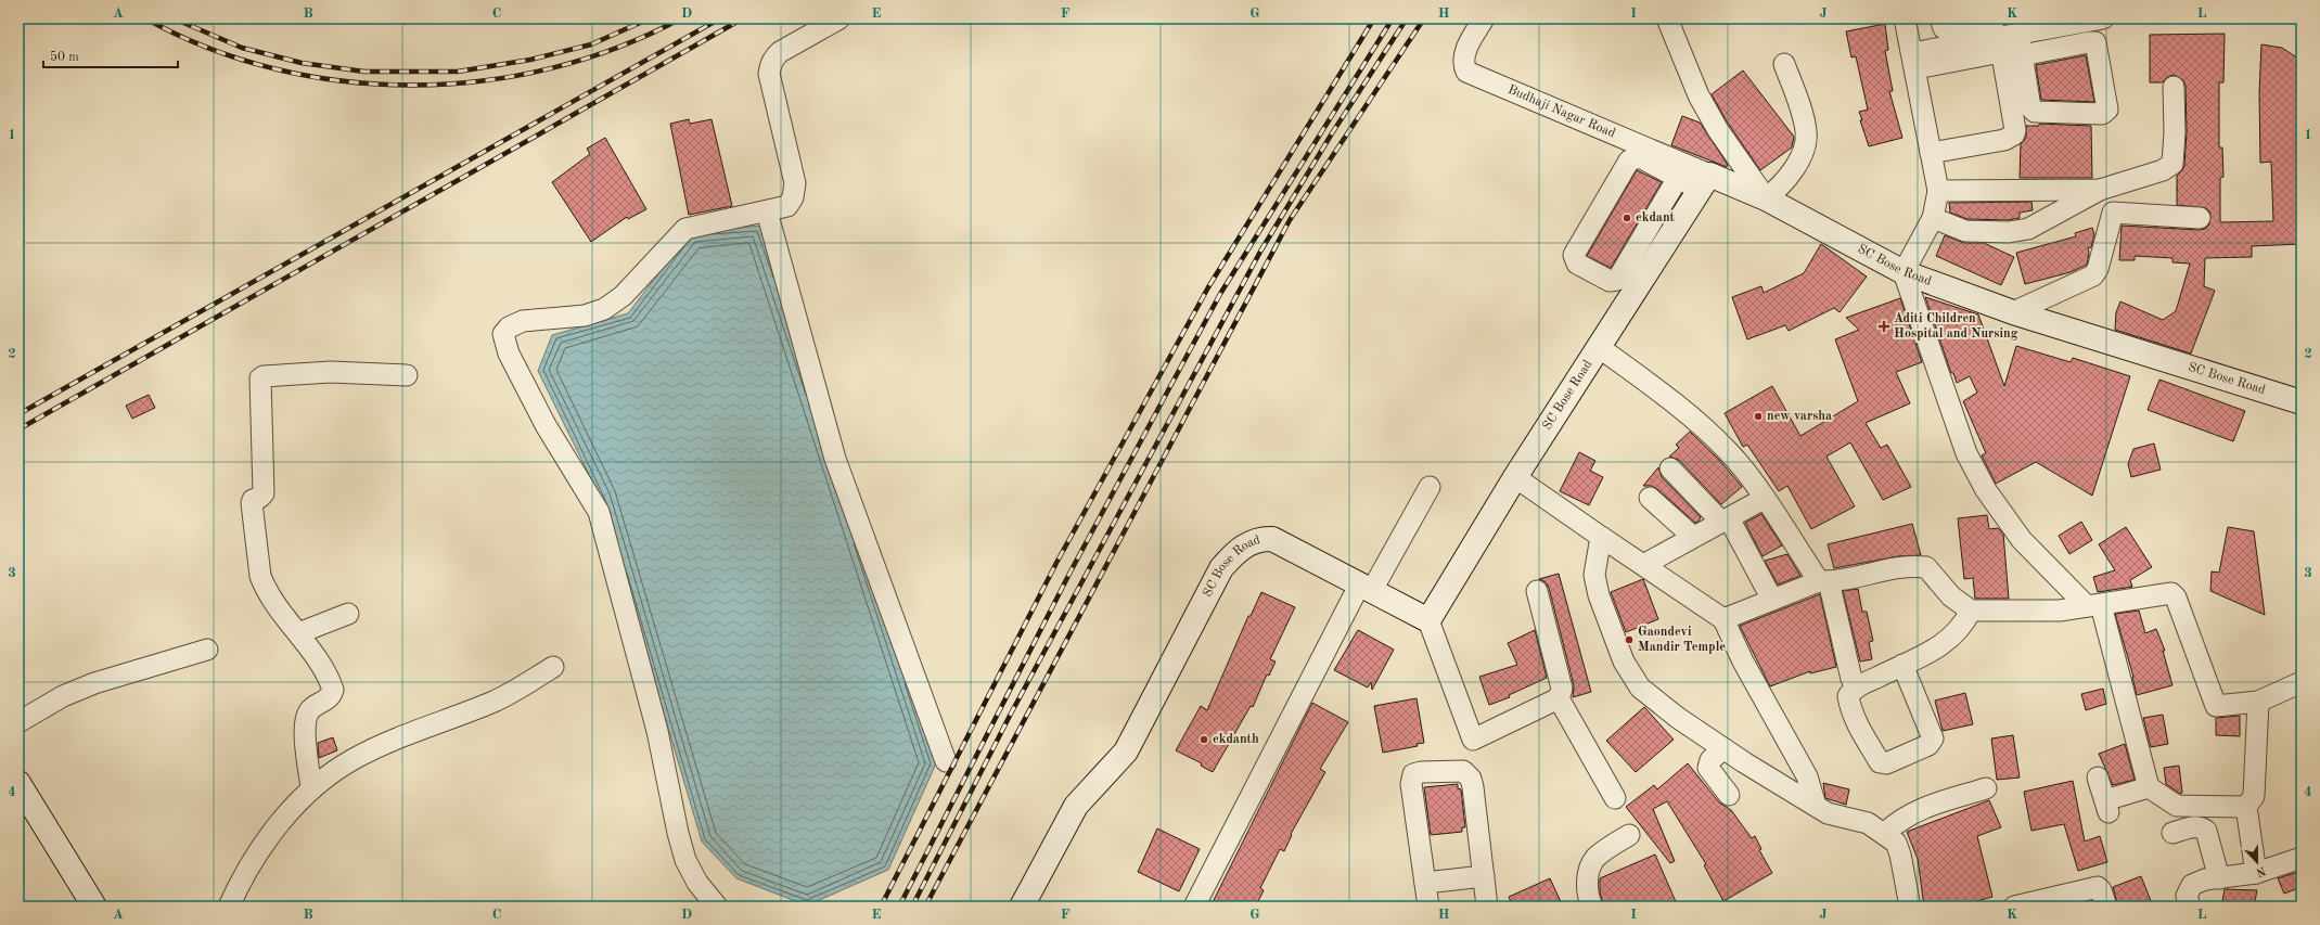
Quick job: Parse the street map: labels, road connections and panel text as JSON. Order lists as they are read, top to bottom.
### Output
{
  "streets": {
    "street": ["Budhaji Nagar Road", "SC Bose Road"]
  },
  "crossings": [
    ["Budhaji Nagar Road", "SC Bose Road"]
  ],
  "places": {
    "other": [
      "ekdant",
      "new varsha",
      "Gaondevi Mandir Temple",
      "ekdanth"
    ],
    "health": ["Aditi Children Hospital and Nursing"]
  },
  "scale_bar": "50 m",
  "north": "bottom",
  "grid": {
    "columns": [
      "A",
      "B",
      "C",
      "D",
      "E",
      "F",
      "G",
      "H",
      "I",
      "J",
      "K",
      "L"
    ],
    "rows": [
      "1",
      "2",
      "3",
      "4"
    ]
  }
}
